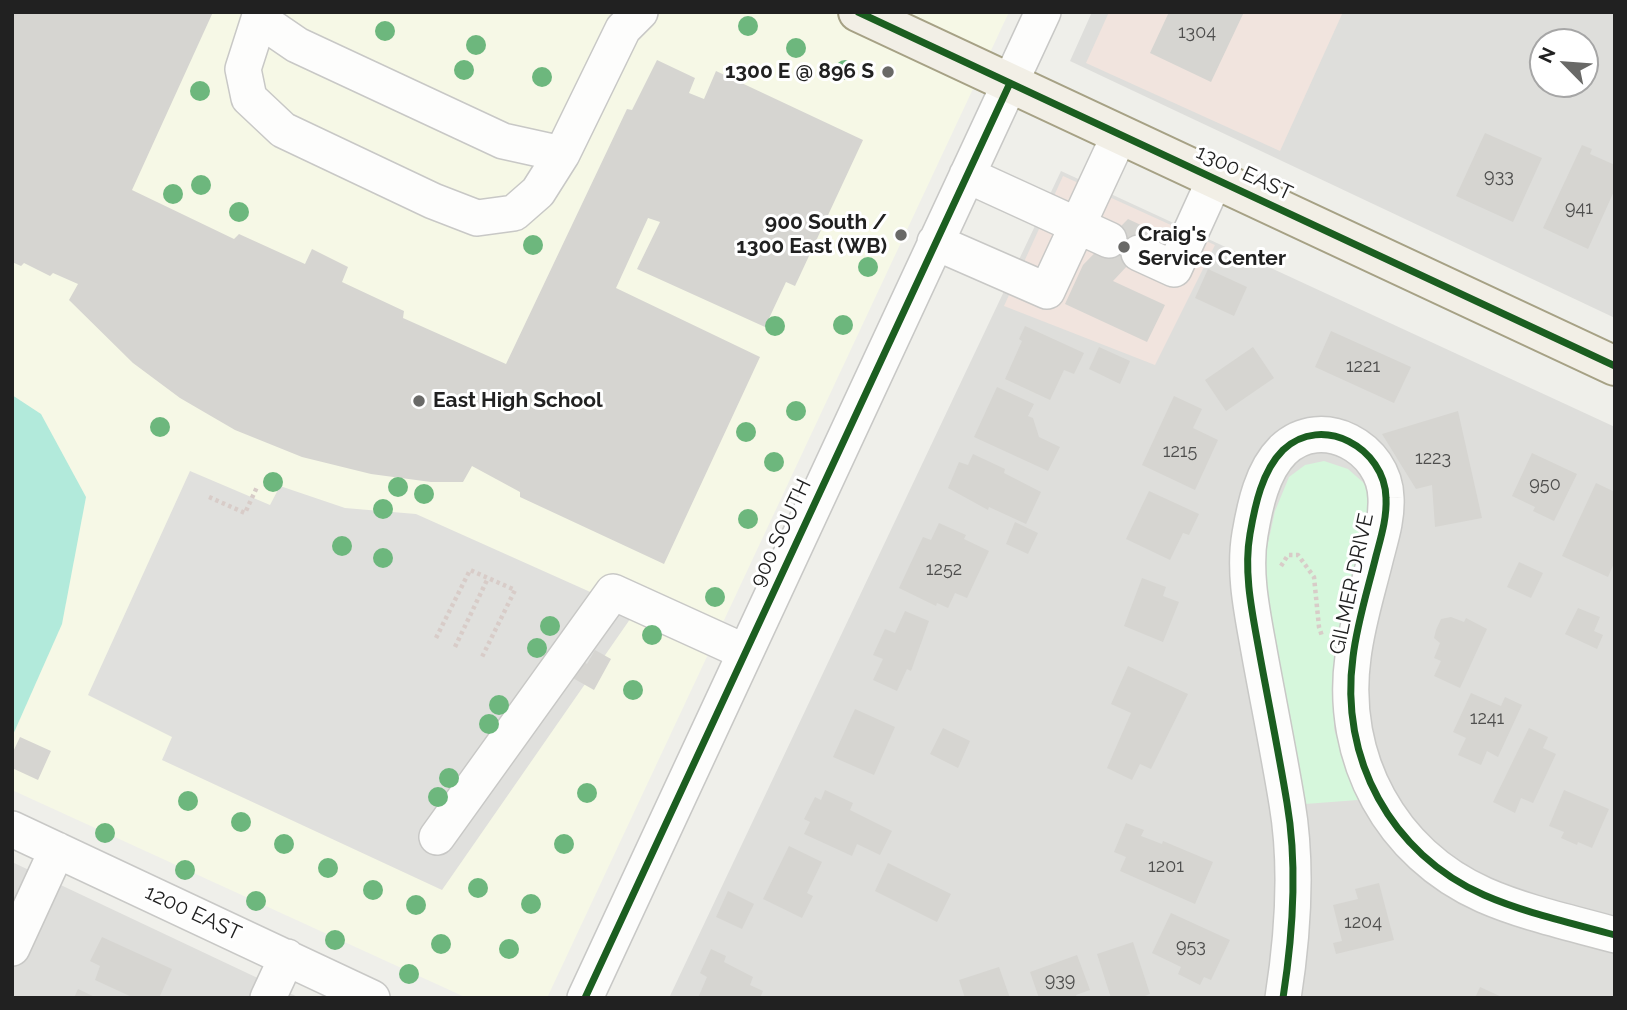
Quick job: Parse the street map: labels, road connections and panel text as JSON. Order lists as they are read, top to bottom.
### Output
{
  "streets": {
    "main road": ["1300 EAST"],
    "street": ["900 SOUTH", "GILMER DRIVE", "1200 EAST"]
  },
  "crossings": [
    ["1300 EAST", "900 SOUTH"]
  ],
  "places": [
    "1300 E @ 896 S",
    "900 South / 1300 East (WB)",
    "Craig's Service Center",
    "East High School"
  ],
  "house_numbers": [
    "1304",
    "933",
    "941",
    "1221",
    "1215",
    "1223",
    "950",
    "1252",
    "1241",
    "1201",
    "1204",
    "953",
    "939"
  ],
  "north": "top left"
}
